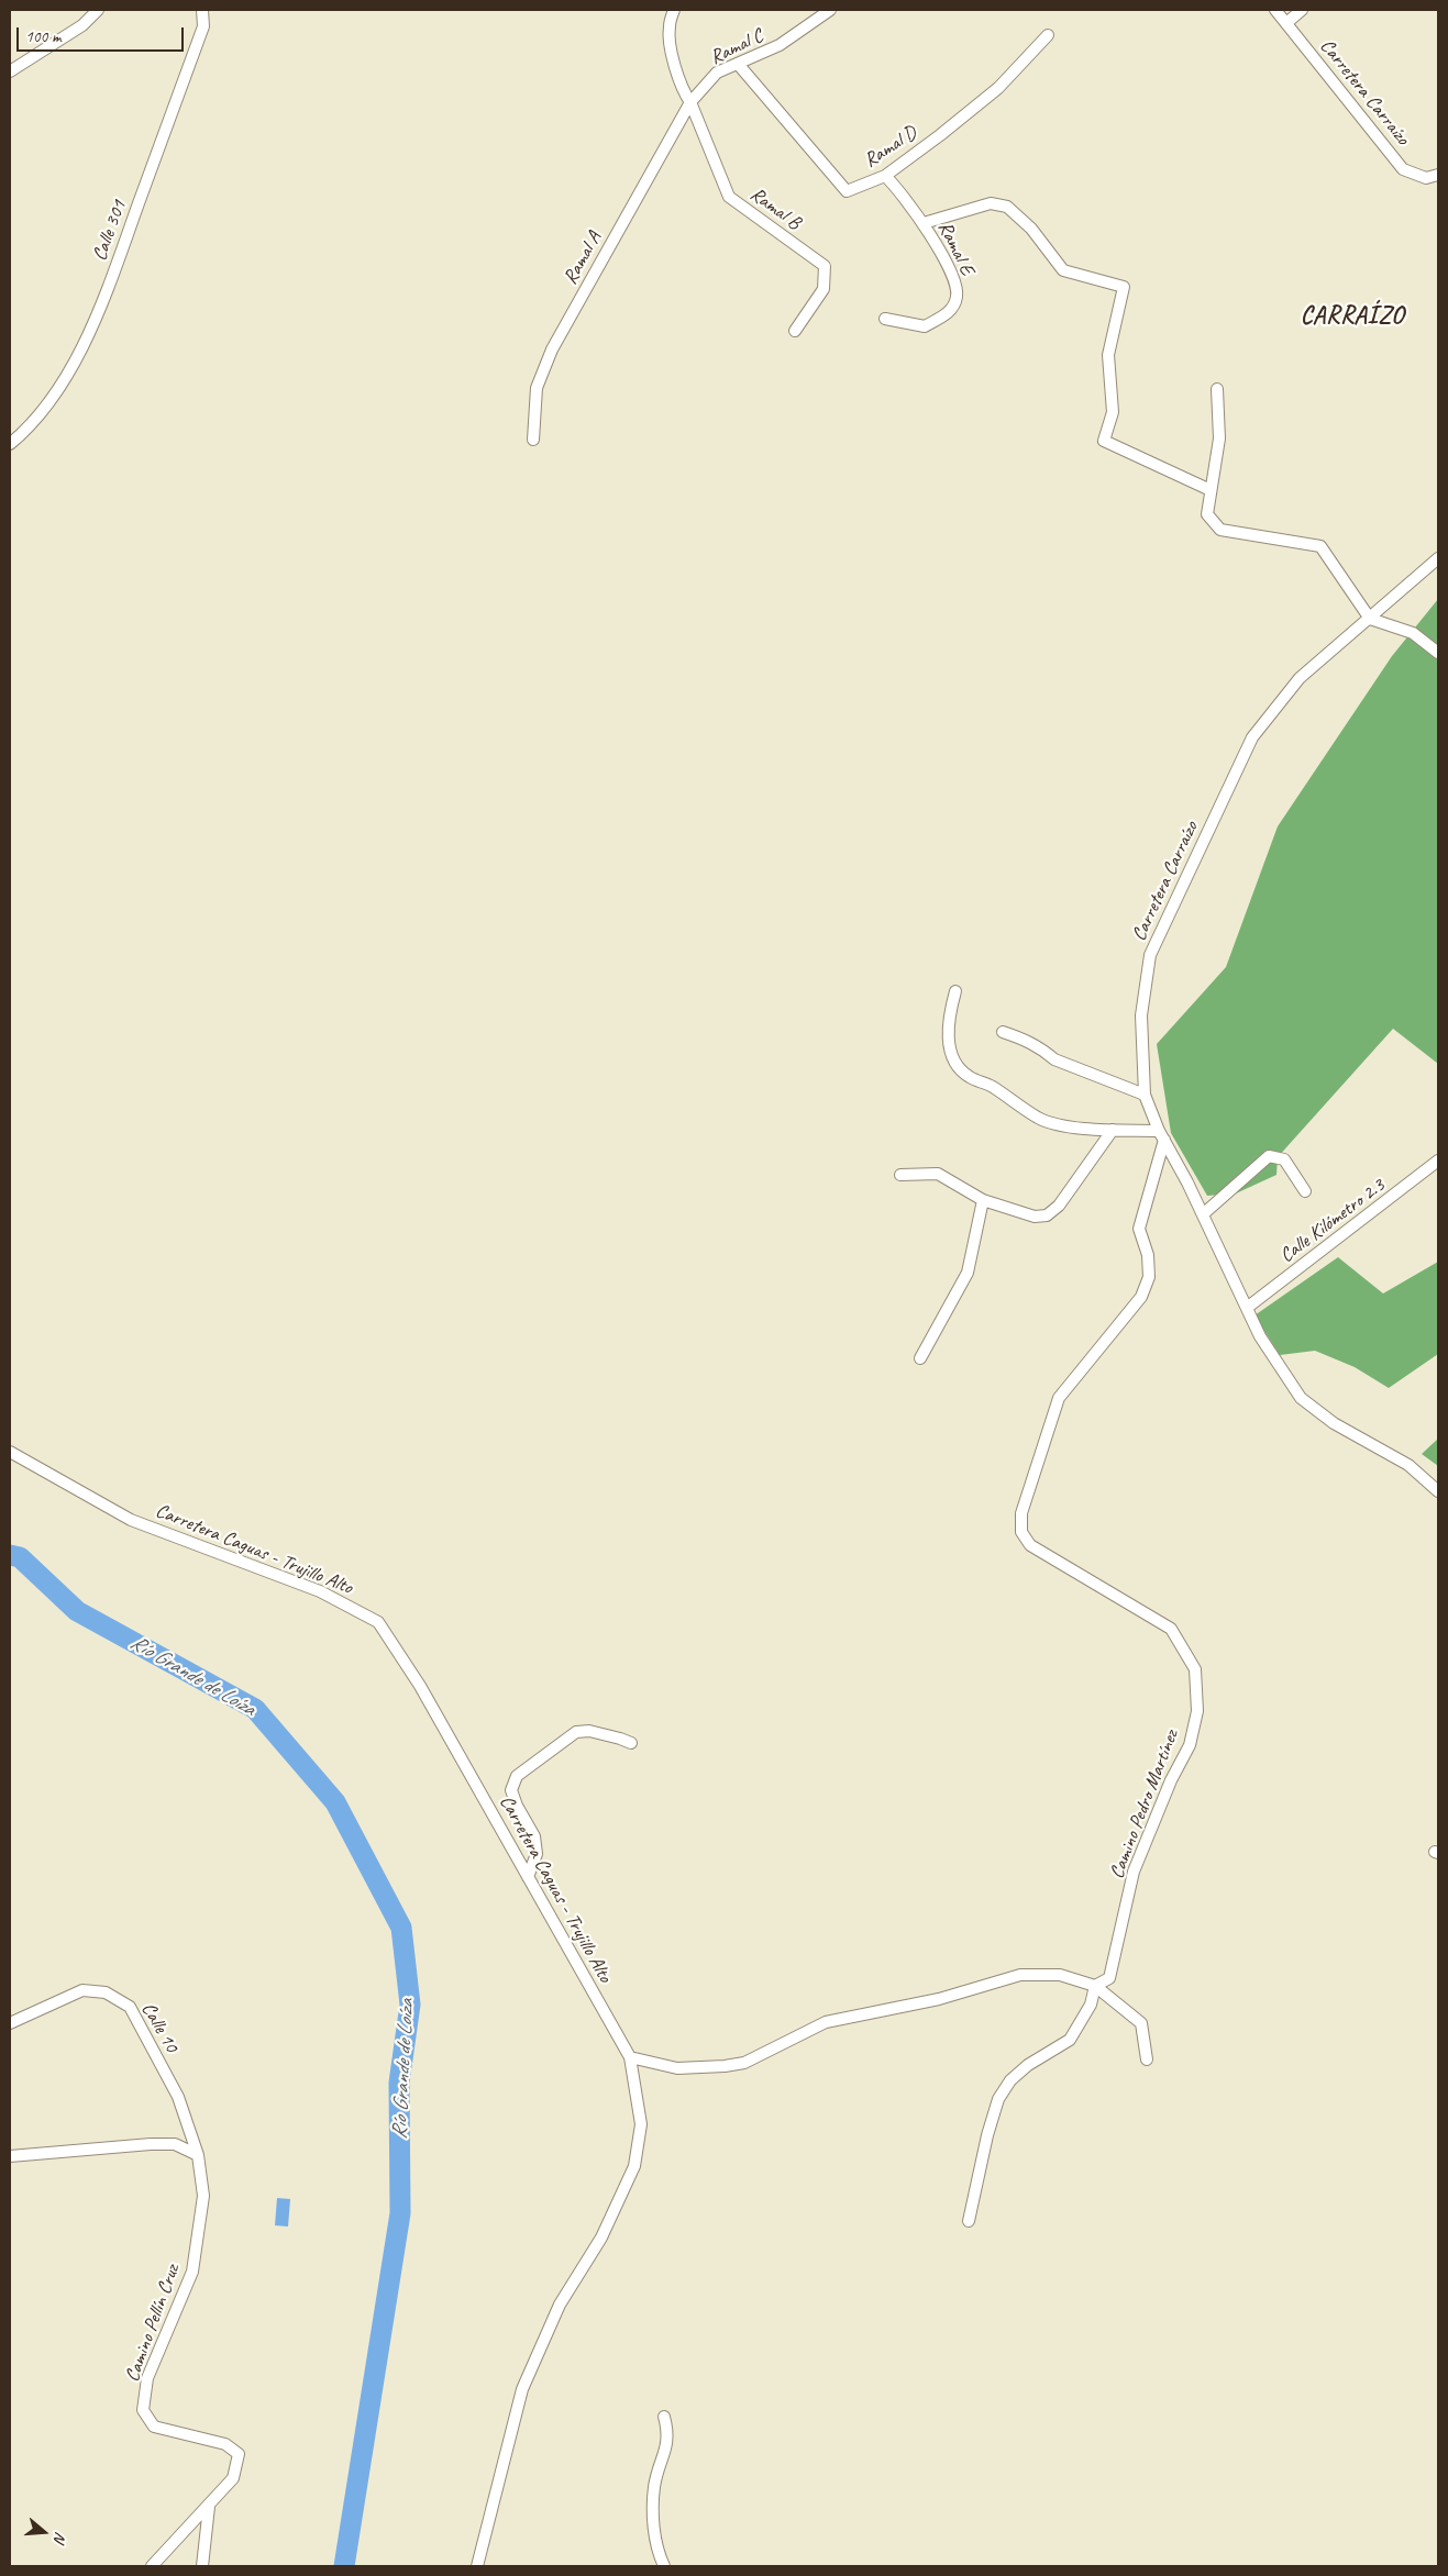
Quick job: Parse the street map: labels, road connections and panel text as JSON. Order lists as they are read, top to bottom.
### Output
{
  "streets": {
    "street": [
      "Ramal C",
      "Carretera Carraízo",
      "Ramal D",
      "Ramal B",
      "Calle 301",
      "Ramal E",
      "Ramal A",
      "Calle Kilómetro 2.3",
      "Carretera Caguas - Trujillo Alto",
      "Camino Pedro Martínez",
      "Calle 10",
      "Camino Pellín Cruz"
    ]
  },
  "crossings": [
    ["Ramal C", "Ramal D"],
    ["Ramal C", "Ramal B"],
    ["Ramal C", "Ramal A"],
    ["Carretera Carraízo", "Calle Kilómetro 2.3"],
    ["Carretera Carraízo", "Camino Pedro Martínez"],
    ["Ramal D", "Ramal E"],
    ["Ramal B", "Ramal A"],
    ["Calle 10", "Camino Pellín Cruz"]
  ],
  "districts": ["CARRAÍZO"],
  "water": ["Río Grande de Loíza"],
  "scale_bar": "100 m",
  "north": "right"
}
